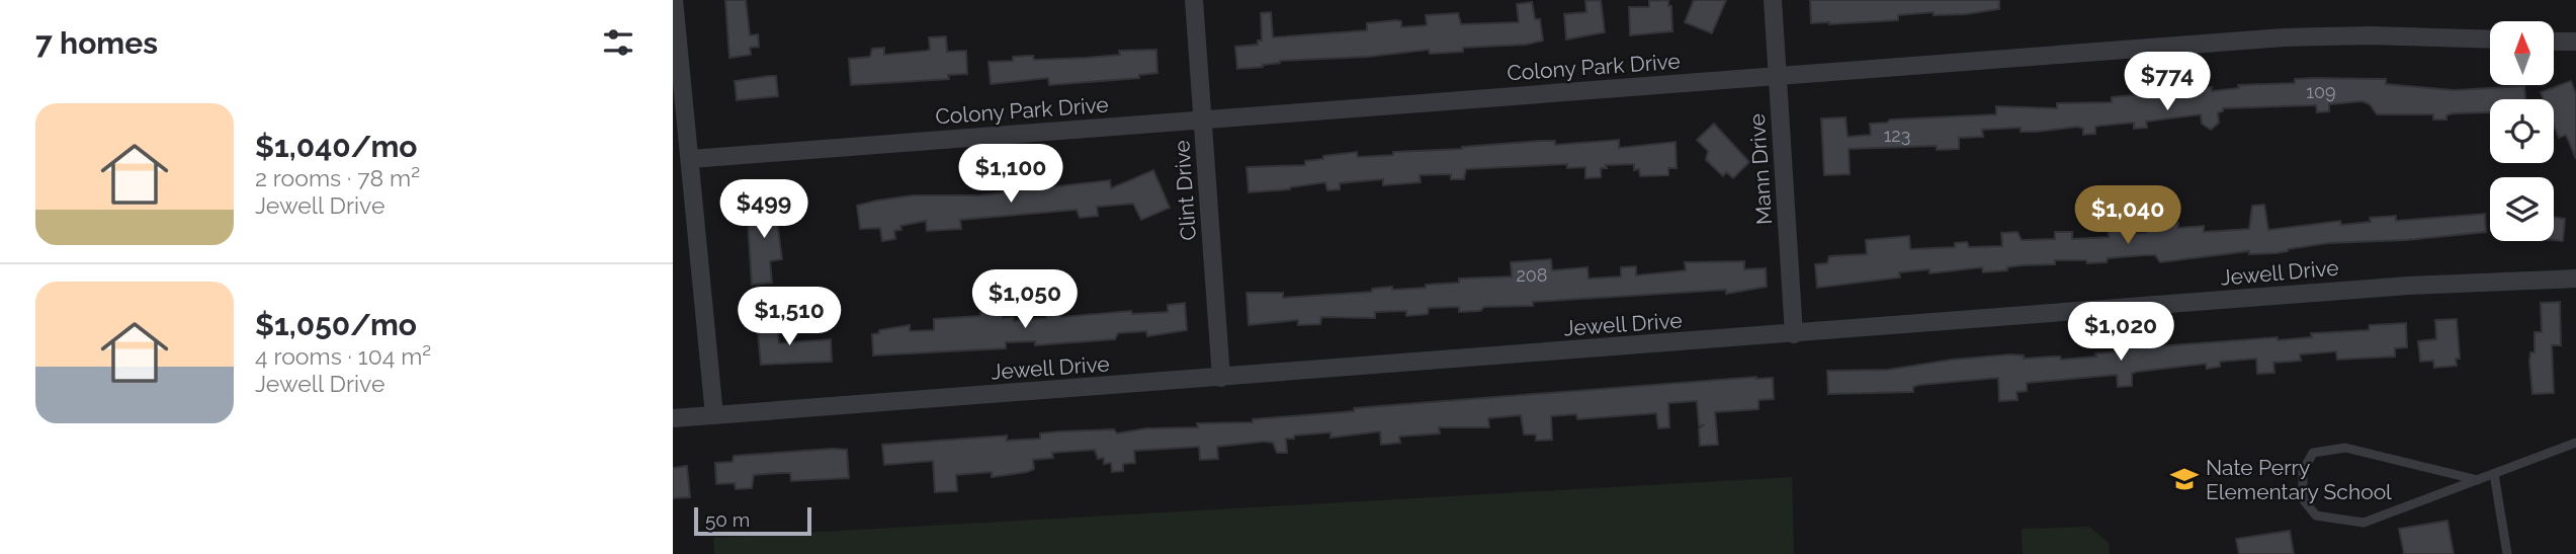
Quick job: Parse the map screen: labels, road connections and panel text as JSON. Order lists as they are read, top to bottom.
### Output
{
  "streets": {
    "street": [
      "Colony Park Drive",
      "Mann Drive",
      "Clint Drive",
      "Jewell Drive"
    ]
  },
  "crossings": [
    ["Colony Park Drive", "Mann Drive"],
    ["Colony Park Drive", "Clint Drive"],
    ["Mann Drive", "Jewell Drive"],
    ["Clint Drive", "Jewell Drive"]
  ],
  "places": {
    "school or university": ["Nate Perry Elementary School"]
  },
  "house_numbers": ["109", "123", "208"],
  "scale_bar": "50 m",
  "north": "top",
  "page": {
    "heading": "7 homes",
    "price": [
      "$774",
      "$1,100",
      "$499",
      "$1,040",
      "$1,050",
      "$1,510",
      "$1,020"
    ],
    "list": [
      {
        "name": "$1,040/mo",
        "note": "2 rooms · 78 m² · Jewell Drive"
      },
      {
        "name": "$1,050/mo",
        "note": "4 rooms · 104 m² · Jewell Drive"
      }
    ],
    "scale": "50 m"
  }
}
